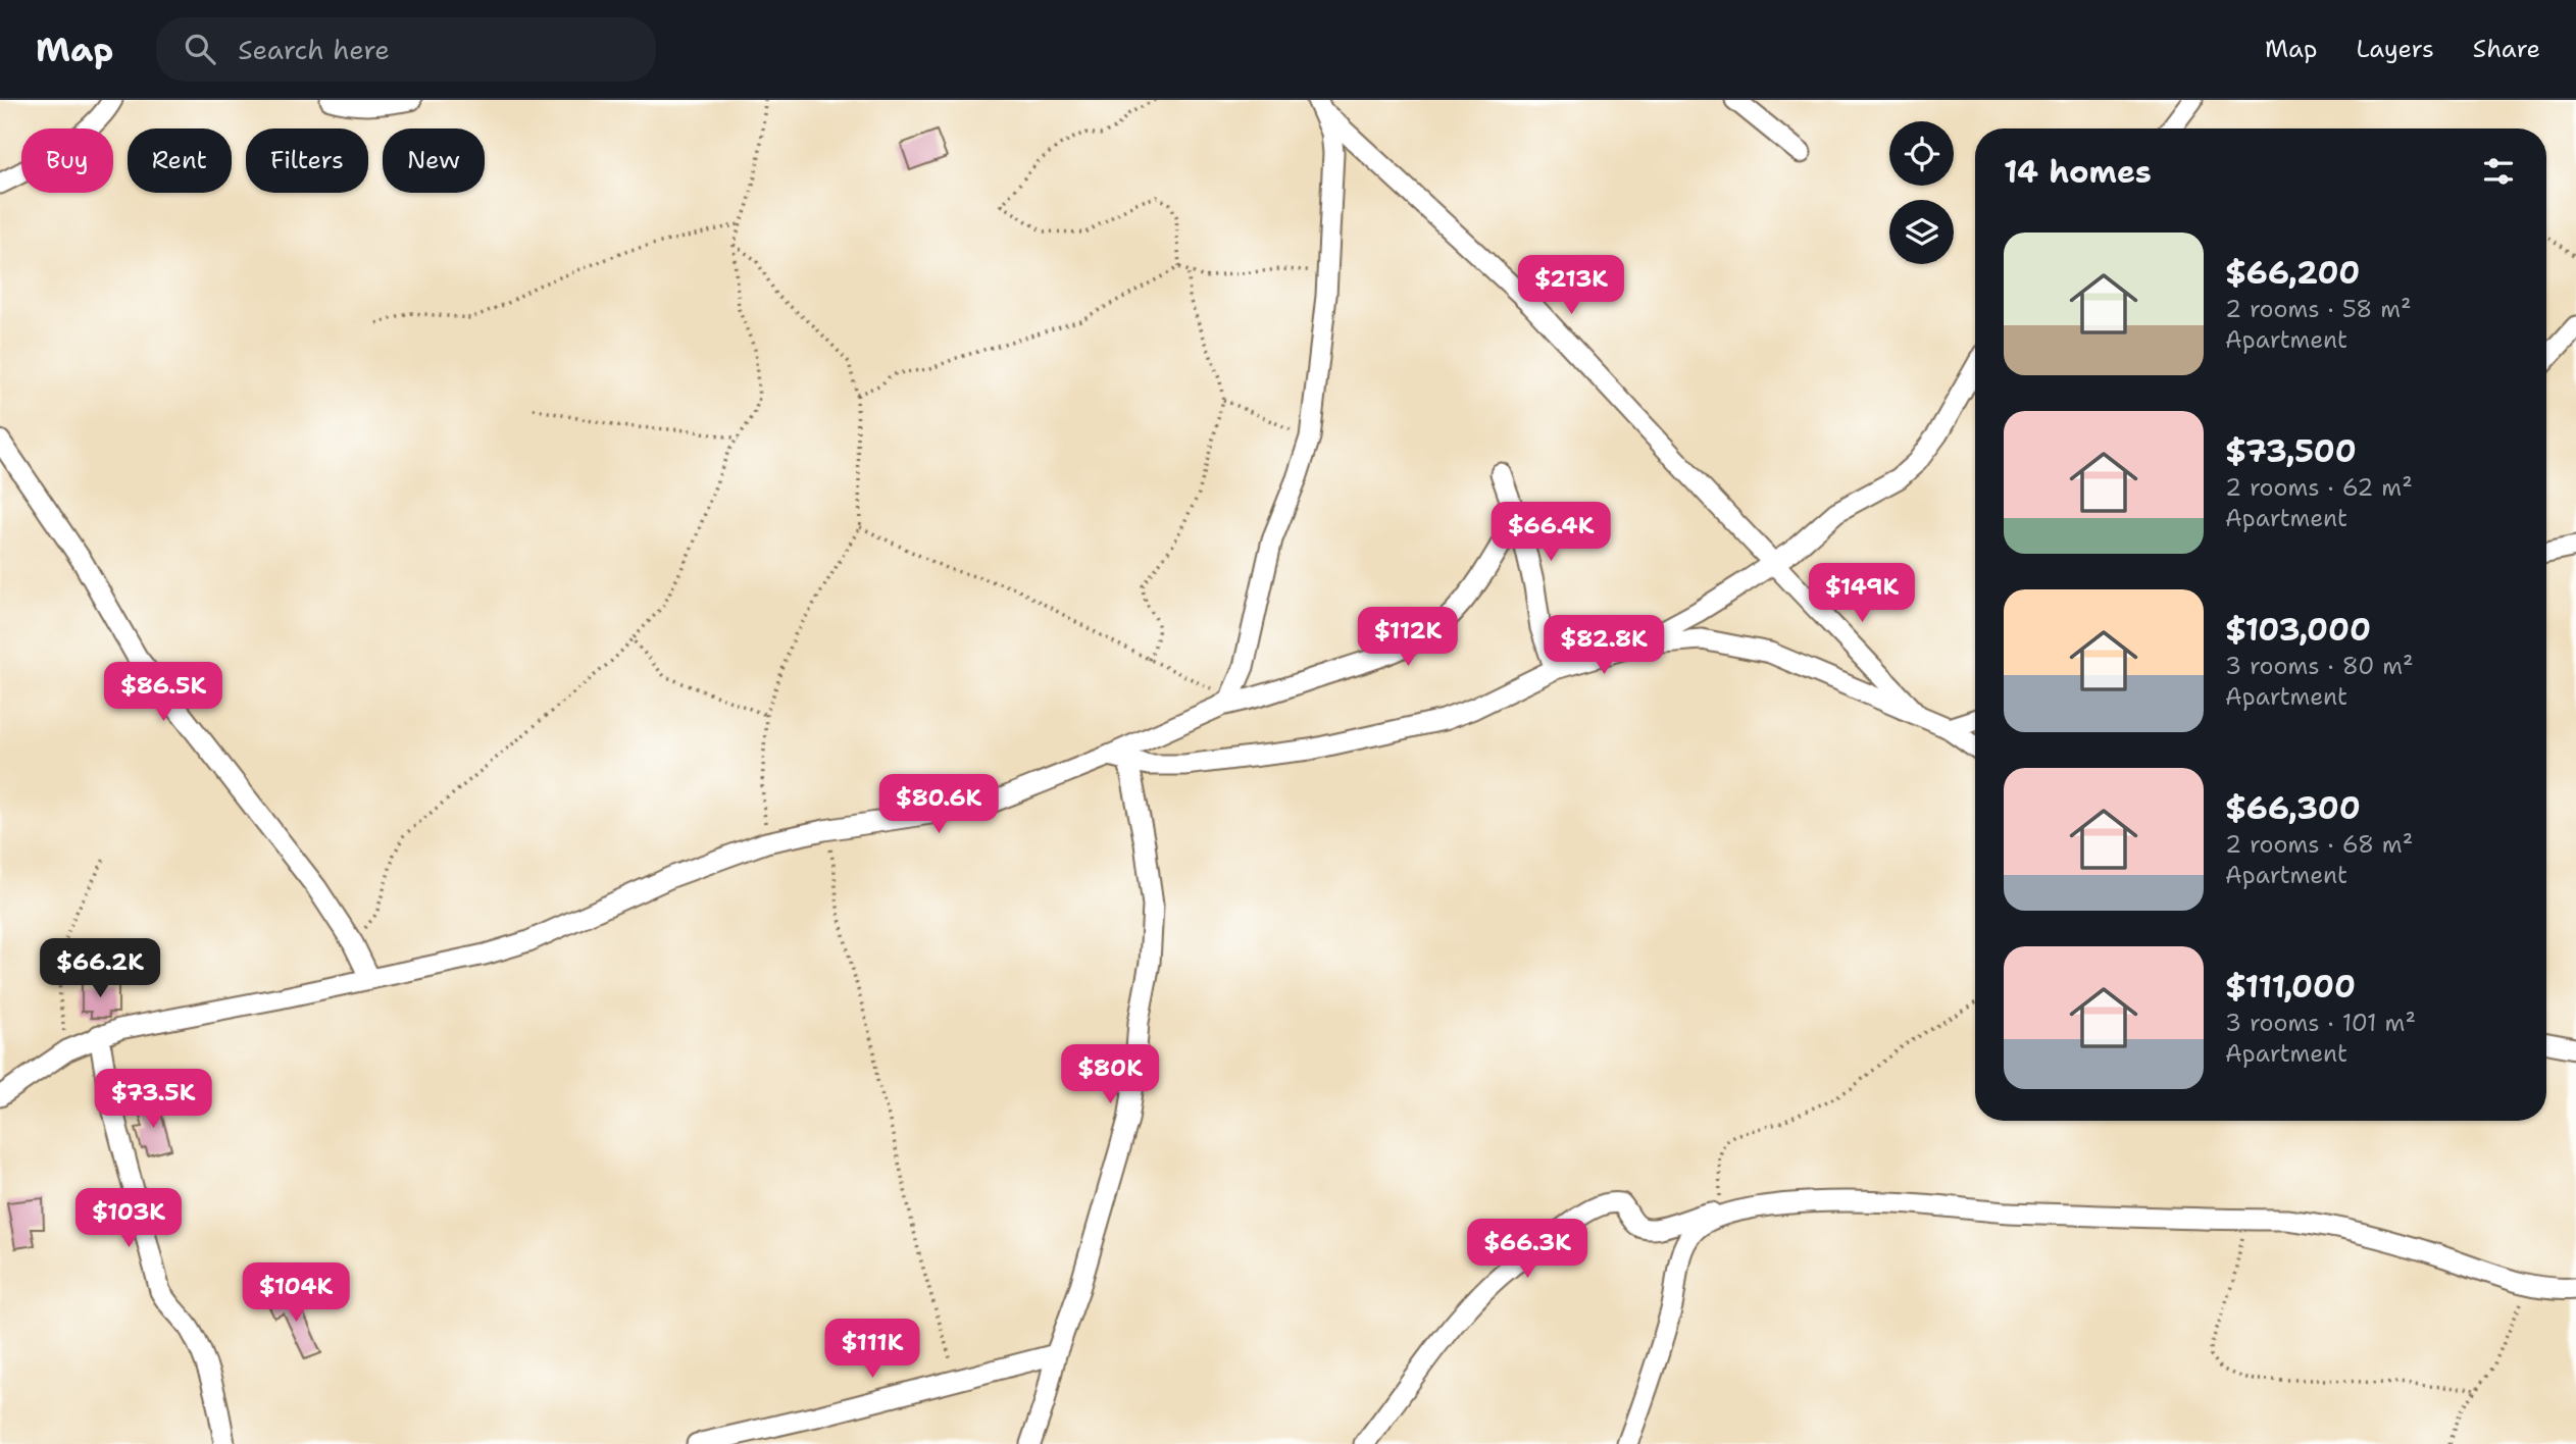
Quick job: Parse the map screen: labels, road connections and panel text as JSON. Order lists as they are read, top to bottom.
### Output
{
  "page": {
    "header": "Map",
    "search": "Search here",
    "nav": ["Map", "Layers", "Share"],
    "chip": [
      "Buy",
      "Rent",
      "Filters",
      "New"
    ],
    "heading": "14 homes",
    "list": [
      {
        "name": "$66,200",
        "note": "2 rooms · 58 m² · Apartment"
      },
      {
        "name": "$73,500",
        "note": "2 rooms · 62 m² · Apartment"
      },
      {
        "name": "$103,000",
        "note": "3 rooms · 80 m² · Apartment"
      },
      {
        "name": "$66,300",
        "note": "2 rooms · 68 m² · Apartment"
      },
      {
        "name": "$111,000",
        "note": "3 rooms · 101 m² · Apartment"
      }
    ],
    "price": [
      "$213K",
      "$66.4K",
      "$149K",
      "$112K",
      "$82.8K",
      "$86.5K",
      "$80.6K",
      "$66.2K",
      "$80K",
      "$73.5K",
      "$103K",
      "$66.3K",
      "$104K",
      "$111K"
    ]
  }
}
